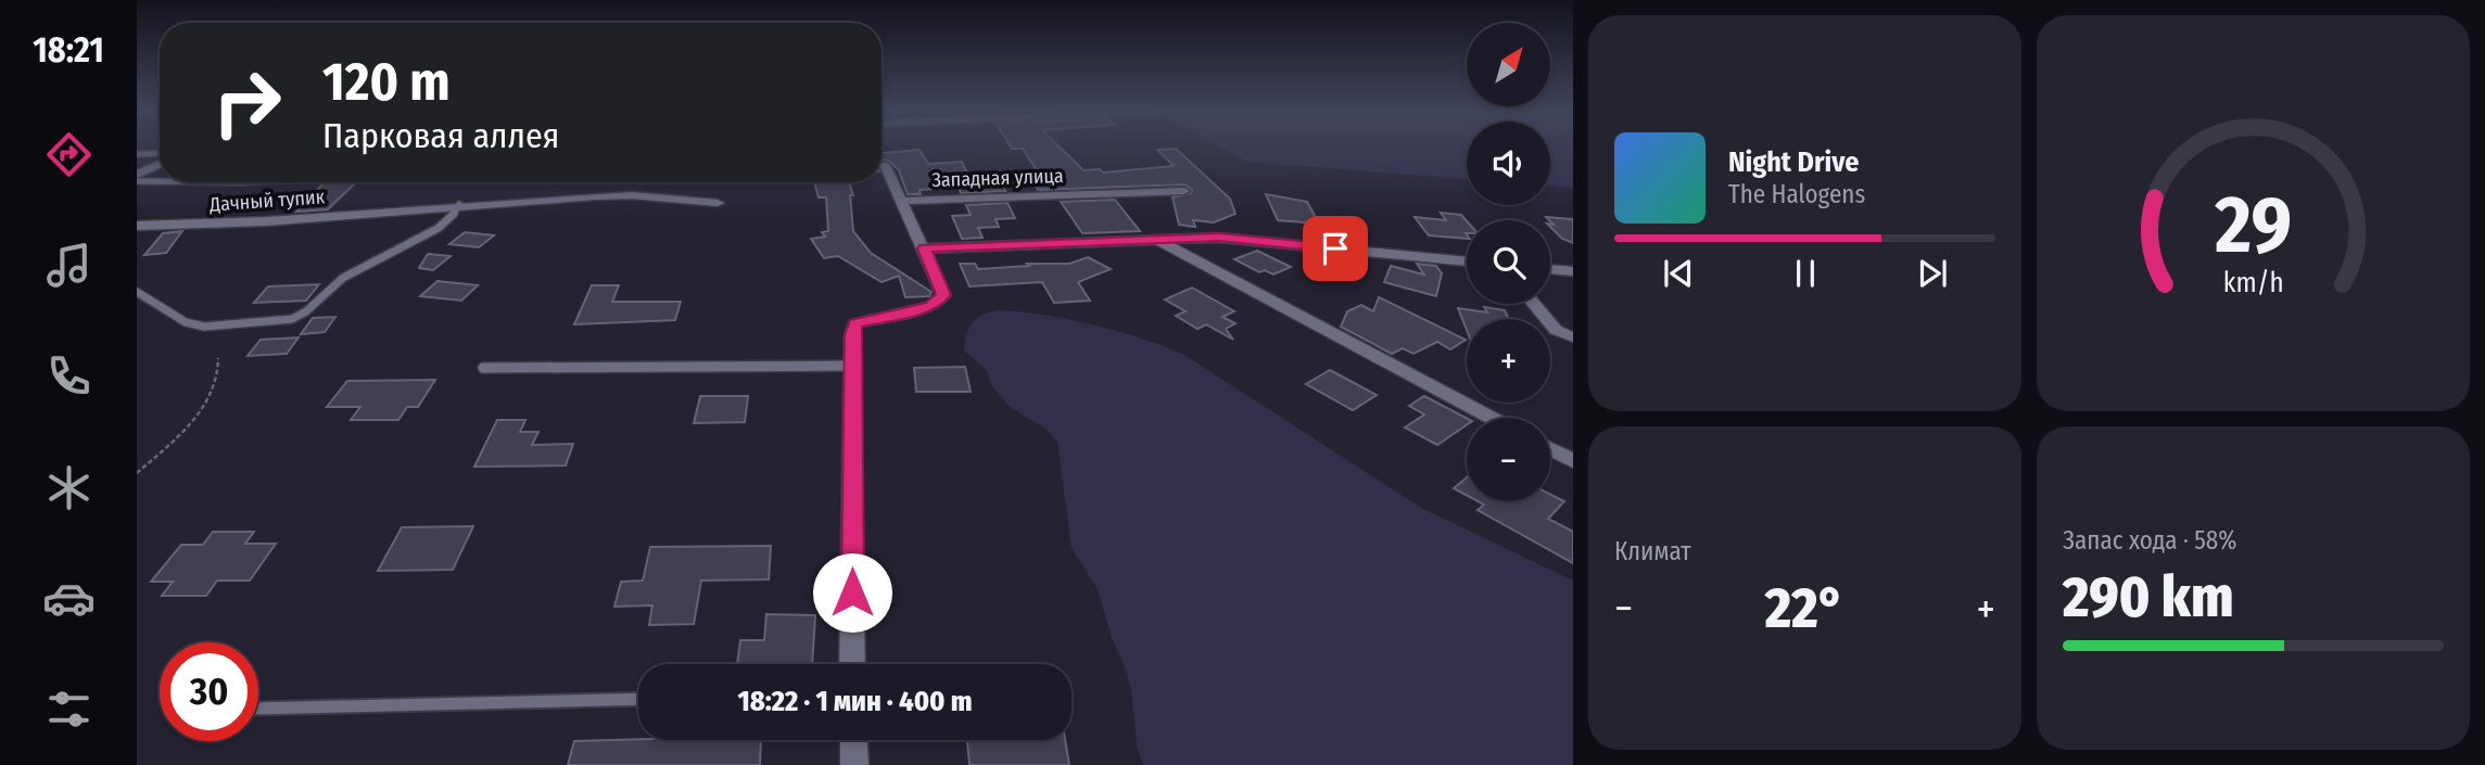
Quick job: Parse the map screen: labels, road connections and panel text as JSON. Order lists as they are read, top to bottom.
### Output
{
  "streets": {
    "street": ["Западная улица", "Дачный тупик"]
  },
  "north": "top right",
  "page": {
    "tabs": "18:21",
    "map_buttons": ["+", "−"],
    "turn": ["120 m", "Парковая аллея"],
    "song": ["Night Drive", "The Halogens"],
    "tile": [
      "Климат",
      ["Запас хода · 58%", "290 km"]
    ],
    "heat": ["−", "22°", "+"],
    "limit": "30",
    "trip": "18:22 · 1 мин · 400 m",
    "gauge": ["29", "km/h"]
  }
}
